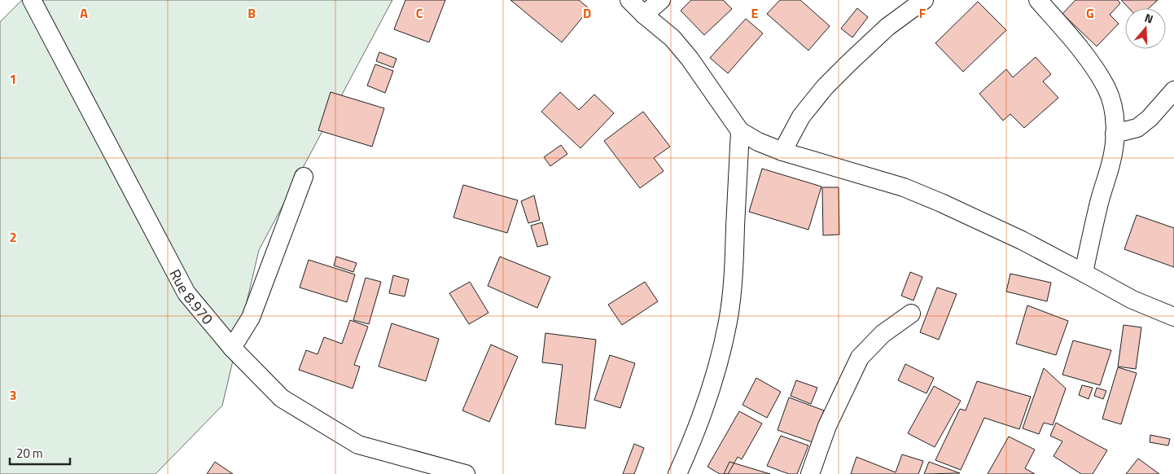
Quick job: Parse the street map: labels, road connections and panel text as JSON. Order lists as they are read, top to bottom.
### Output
{
  "streets": {
    "street": ["Rue 8.970"]
  },
  "scale_bar": "20 m",
  "north": "top",
  "grid": {
    "columns": [
      "A",
      "B",
      "C",
      "D",
      "E",
      "F",
      "G"
    ],
    "rows": ["1", "2", "3"]
  }
}
